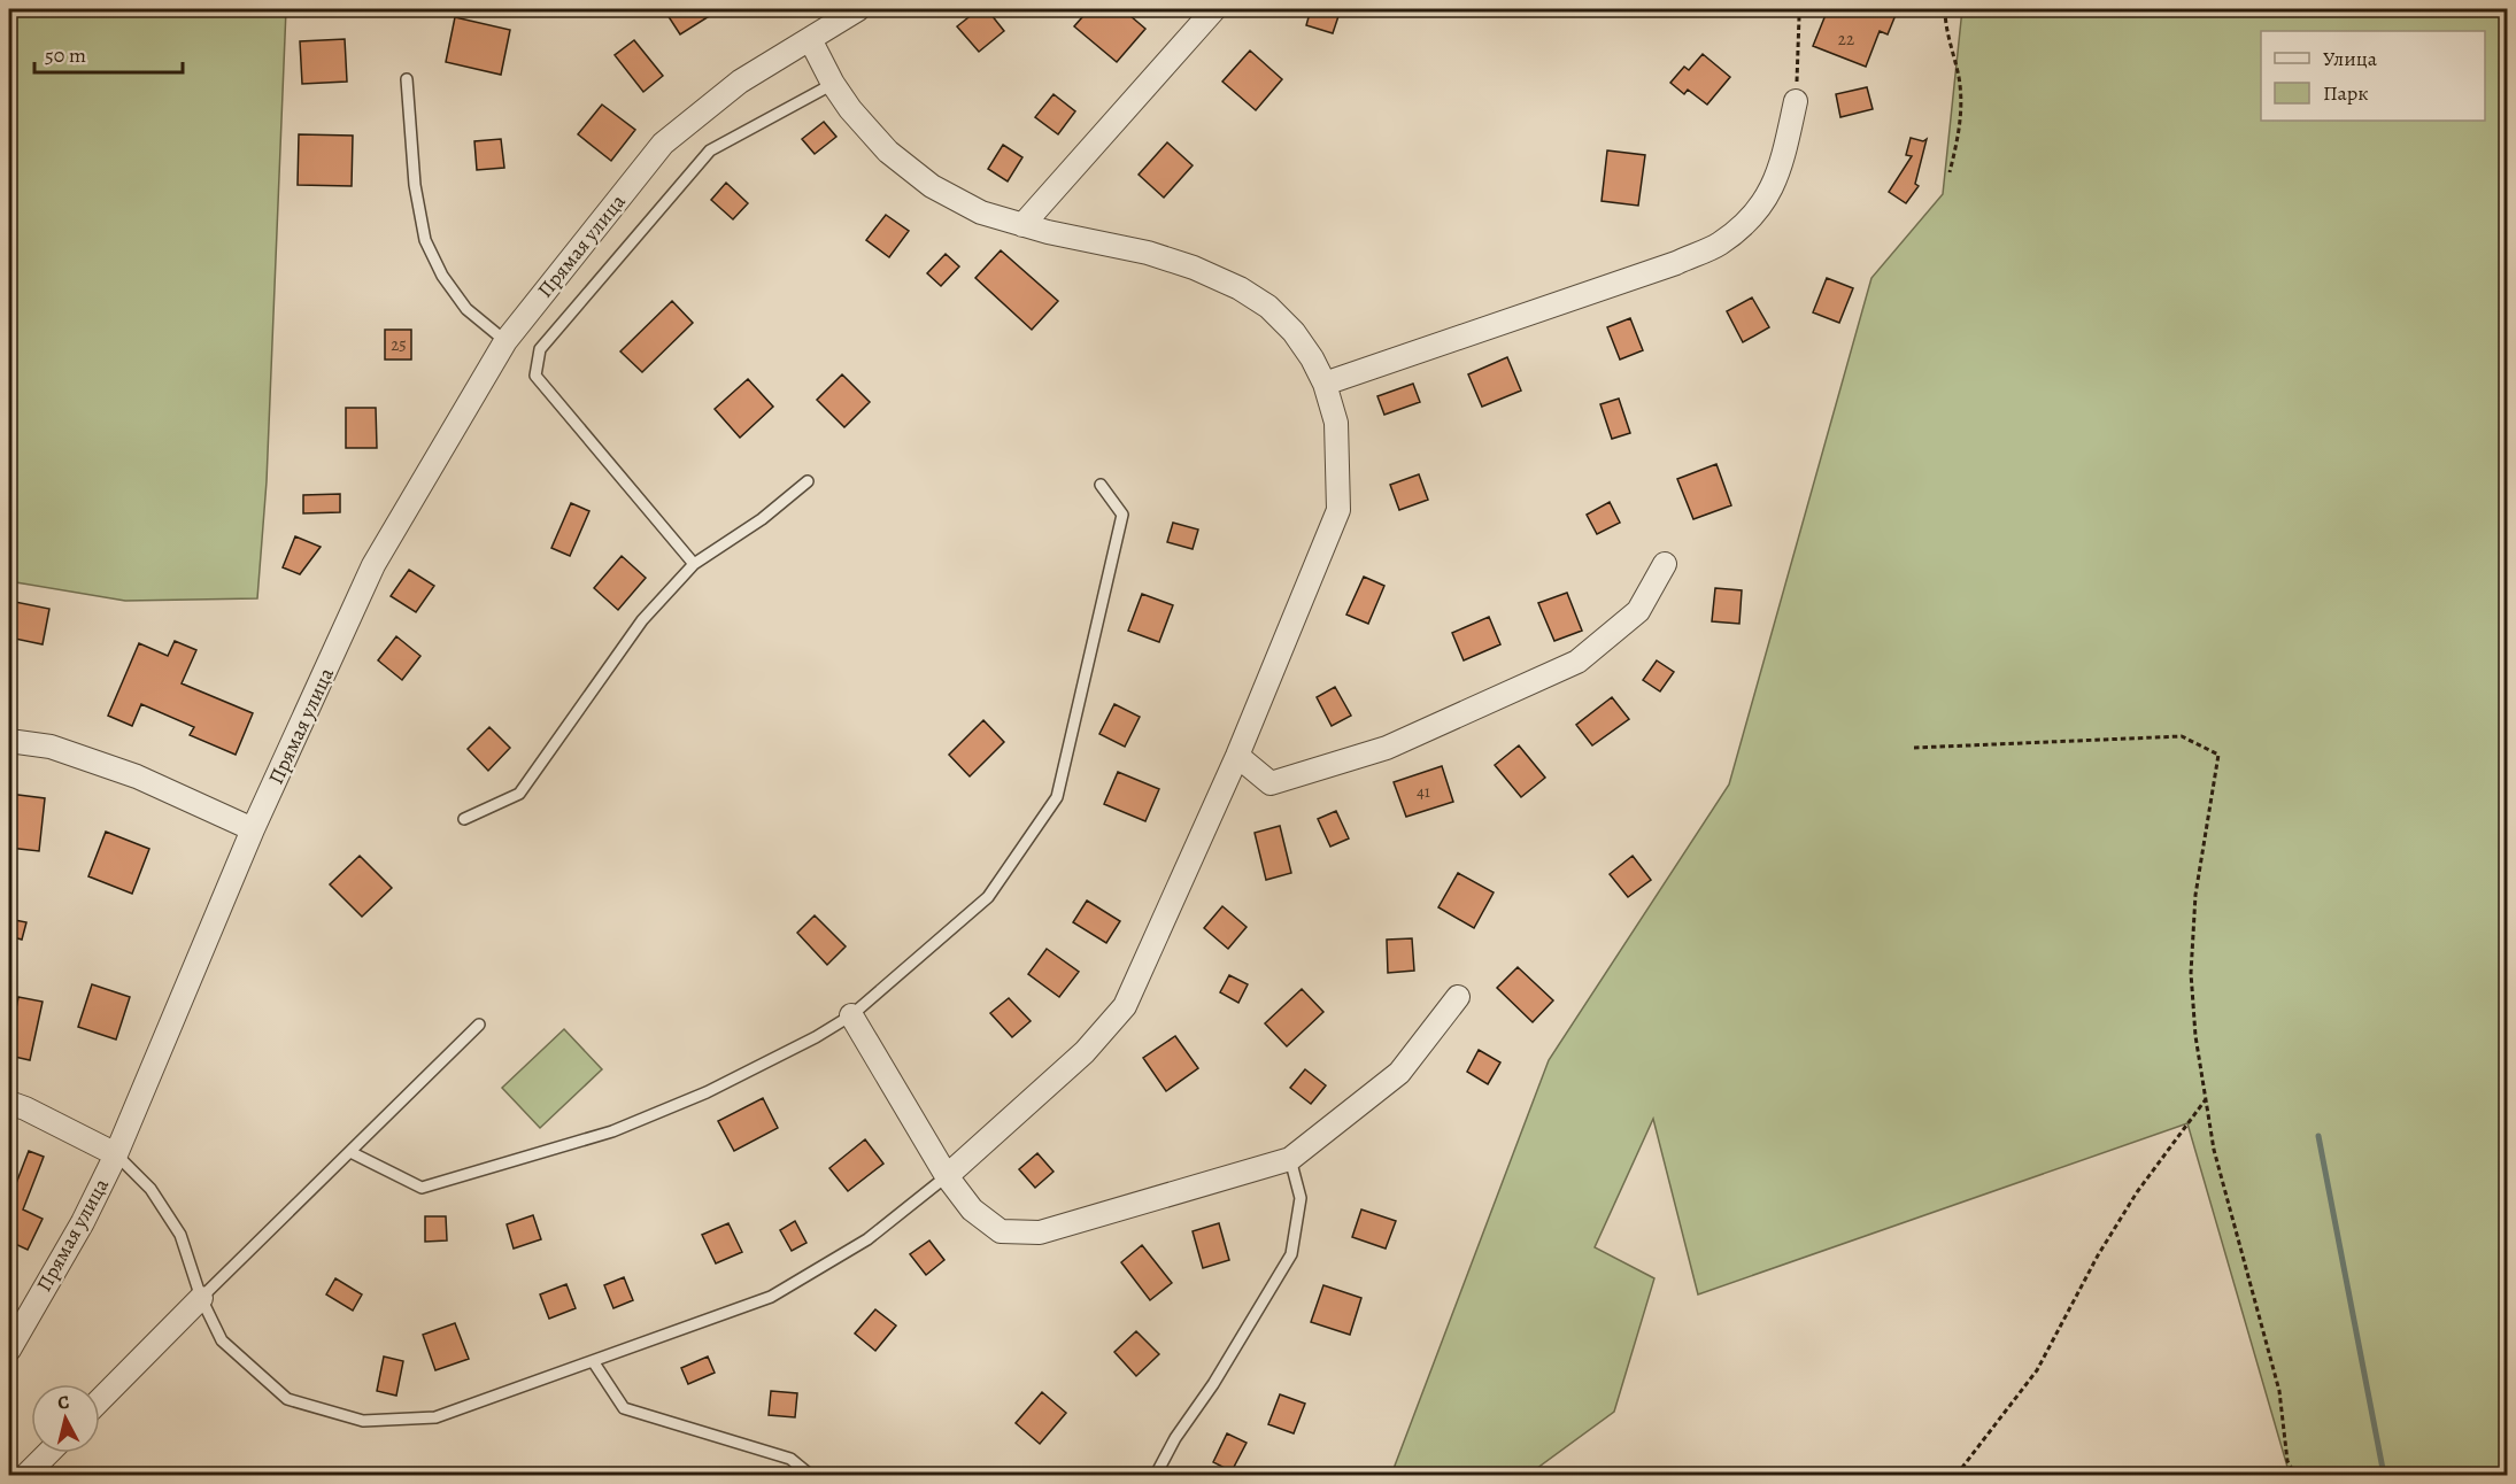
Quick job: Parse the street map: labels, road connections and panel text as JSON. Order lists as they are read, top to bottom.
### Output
{
  "streets": {
    "street": ["Прямая улица"]
  },
  "house_numbers": ["22", "25", "41"],
  "legend": ["Улица", "Парк"],
  "scale_bar": "50 m",
  "north": "top"
}
